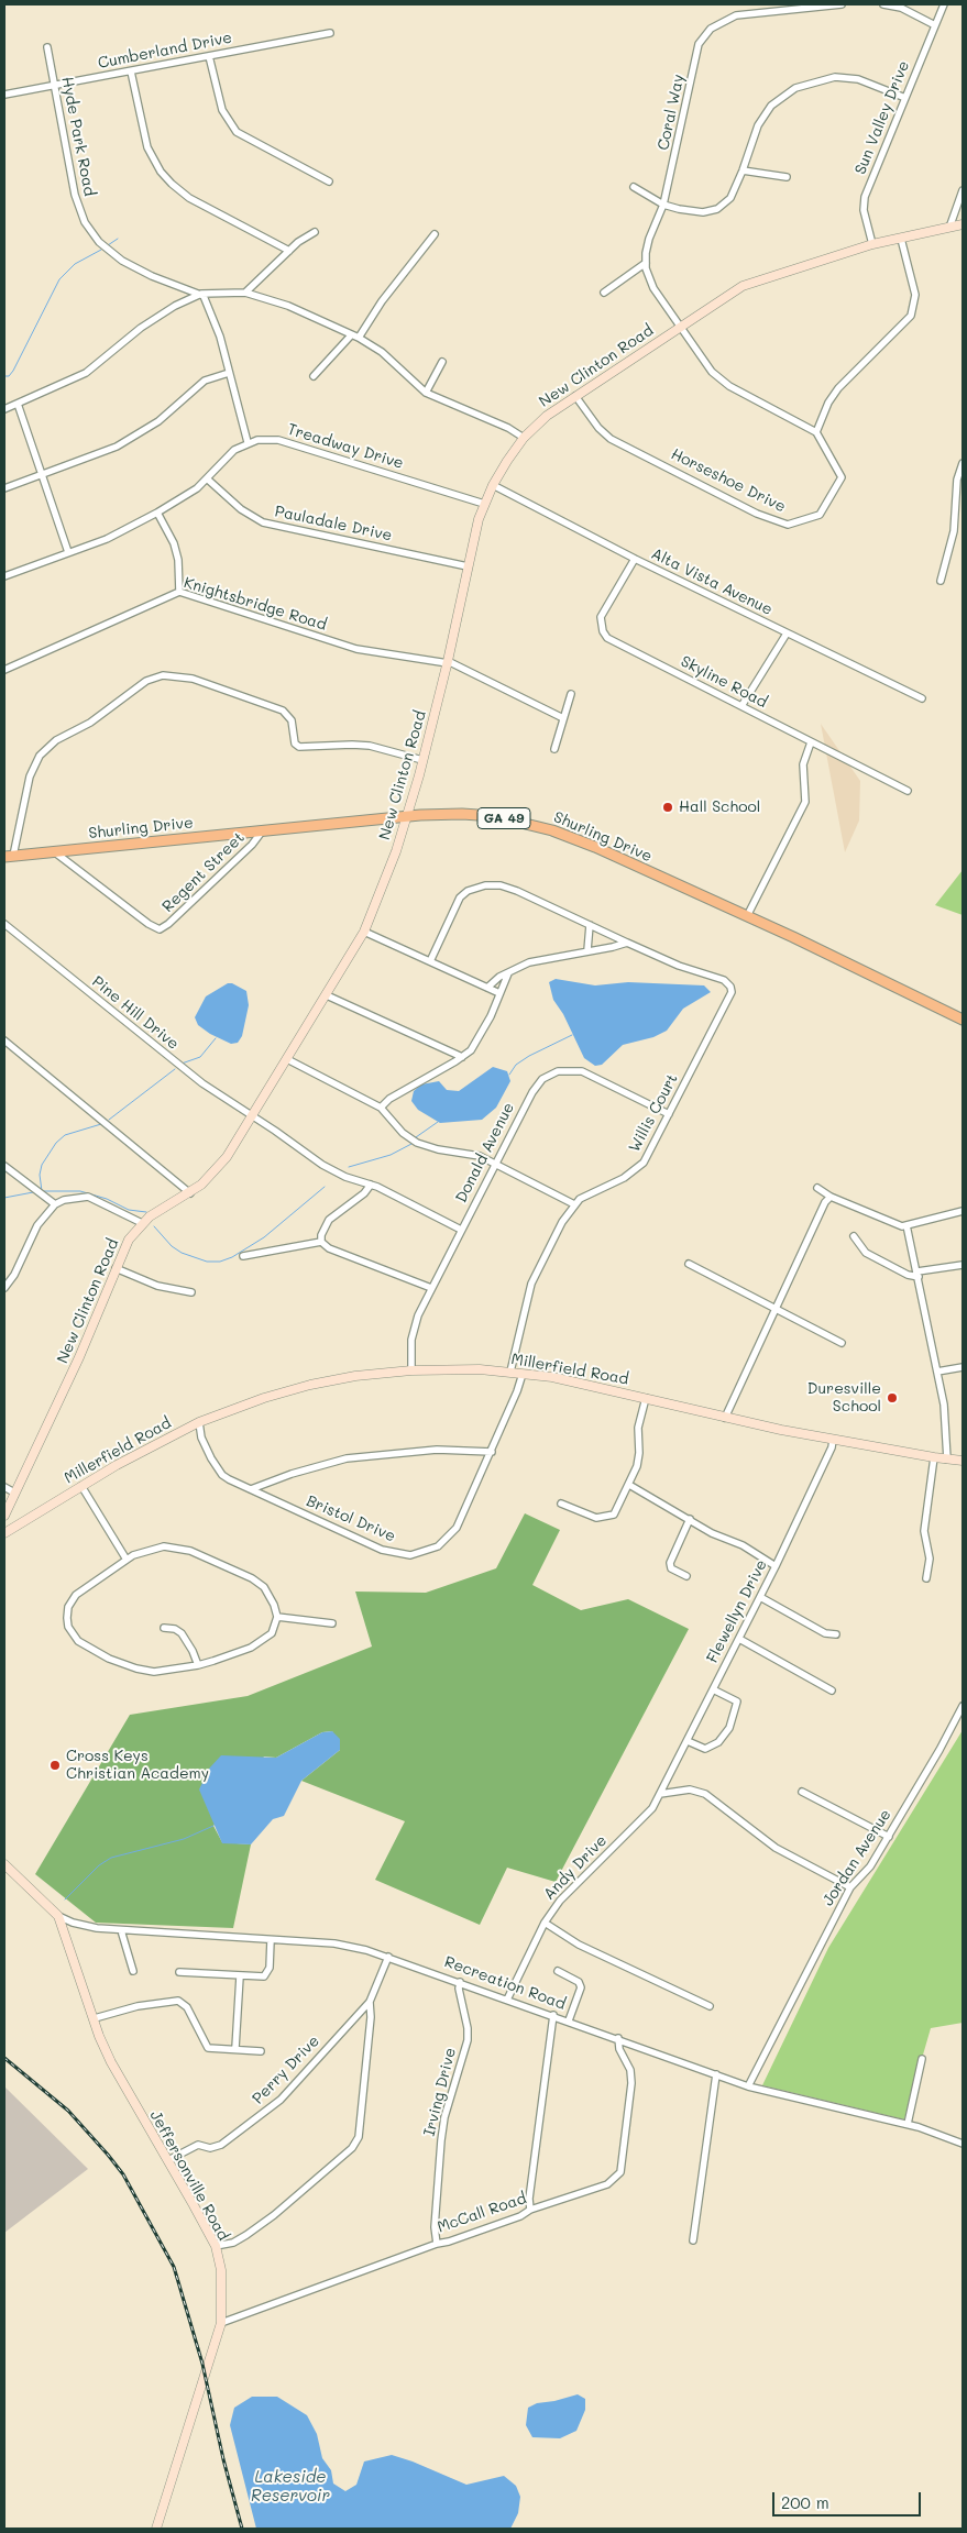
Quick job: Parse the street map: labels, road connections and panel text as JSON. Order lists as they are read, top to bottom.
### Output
{
  "streets": {
    "main road": [
      "New Clinton Road",
      "GA 49",
      "Shurling Drive",
      "Millerfield Road",
      "Jeffersonville Road"
    ],
    "street": [
      "Cumberland Drive",
      "Coral Way",
      "Sun Valley Drive",
      "Hyde Park Road",
      "Treadway Drive",
      "Horseshoe Drive",
      "Pauladale Drive",
      "Alta Vista Avenue",
      "Knightsbridge Road",
      "Skyline Road",
      "Regent Street",
      "Pine Hill Drive",
      "Willis Court",
      "Donald Avenue",
      "Bristol Drive",
      "Flewellyn Drive",
      "Jordan Avenue",
      "Andy Drive",
      "Recreation Road",
      "Perry Drive",
      "Irving Drive",
      "McCall Road"
    ]
  },
  "crossings": [
    ["Cumberland Drive", "Hyde Park Road"],
    ["Coral Way", "New Clinton Road"],
    ["Sun Valley Drive", "New Clinton Road"],
    ["New Clinton Road", "Treadway Drive"],
    ["New Clinton Road", "Horseshoe Drive"],
    ["New Clinton Road", "Pauladale Drive"],
    ["New Clinton Road", "Alta Vista Avenue"],
    ["New Clinton Road", "Knightsbridge Road"],
    ["New Clinton Road", "Shurling Drive"],
    ["New Clinton Road", "Pine Hill Drive"],
    ["Alta Vista Avenue", "Skyline Road"],
    ["Shurling Drive", "Regent Street"],
    ["Pine Hill Drive", "Donald Avenue"],
    ["Willis Court", "Donald Avenue"],
    ["Willis Court", "Millerfield Road"],
    ["Donald Avenue", "Millerfield Road"],
    ["Millerfield Road", "Bristol Drive"],
    ["Millerfield Road", "Flewellyn Drive"],
    ["Flewellyn Drive", "Andy Drive"],
    ["Jordan Avenue", "Recreation Road"],
    ["Andy Drive", "Recreation Road"],
    ["Recreation Road", "Perry Drive"],
    ["Recreation Road", "Irving Drive"],
    ["Recreation Road", "Jeffersonville Road"],
    ["Recreation Road", "McCall Road"],
    ["Perry Drive", "Jeffersonville Road"],
    ["Irving Drive", "McCall Road"],
    ["Jeffersonville Road", "McCall Road"]
  ],
  "water": ["Lakeside Reservoir"],
  "places": ["Hall School", "Duresville School", "Cross Keys Christian Academy"],
  "scale_bar": "200 m"
}
